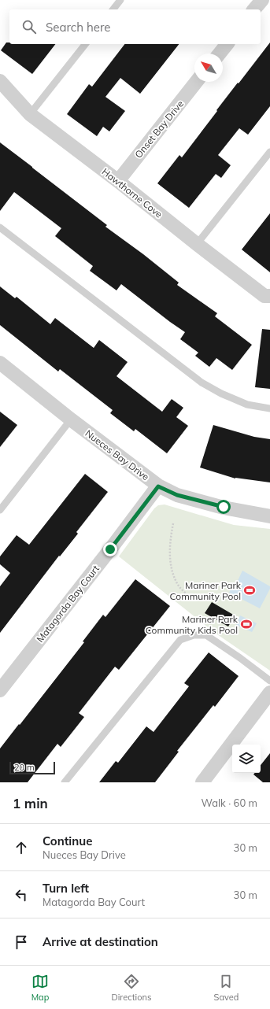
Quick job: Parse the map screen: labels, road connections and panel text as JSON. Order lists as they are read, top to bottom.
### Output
{
  "streets": {
    "street": [
      "Onset Bay Drive",
      "Hawthorne Cove",
      "Nueces Bay Drive",
      "Matagorda Bay Court"
    ]
  },
  "crossings": [
    ["Onset Bay Drive", "Hawthorne Cove"],
    ["Nueces Bay Drive", "Matagorda Bay Court"]
  ],
  "places": {
    "sports": ["Mariner Park Community Pool", "Mariner Park Community Kids Pool"]
  },
  "scale_bar": "20 m",
  "north": "top left",
  "page": {
    "search": "Search here",
    "scale": "20 m",
    "heading": ["1 min", "Walk · 60 m"],
    "list": [
      ["Continue", "Nueces Bay Drive", "30 m"],
      ["Turn left", "Matagorda Bay Court", "30 m"],
      "Arrive at destination"
    ],
    "nav": ["Map", "Directions", "Saved"]
  }
}
